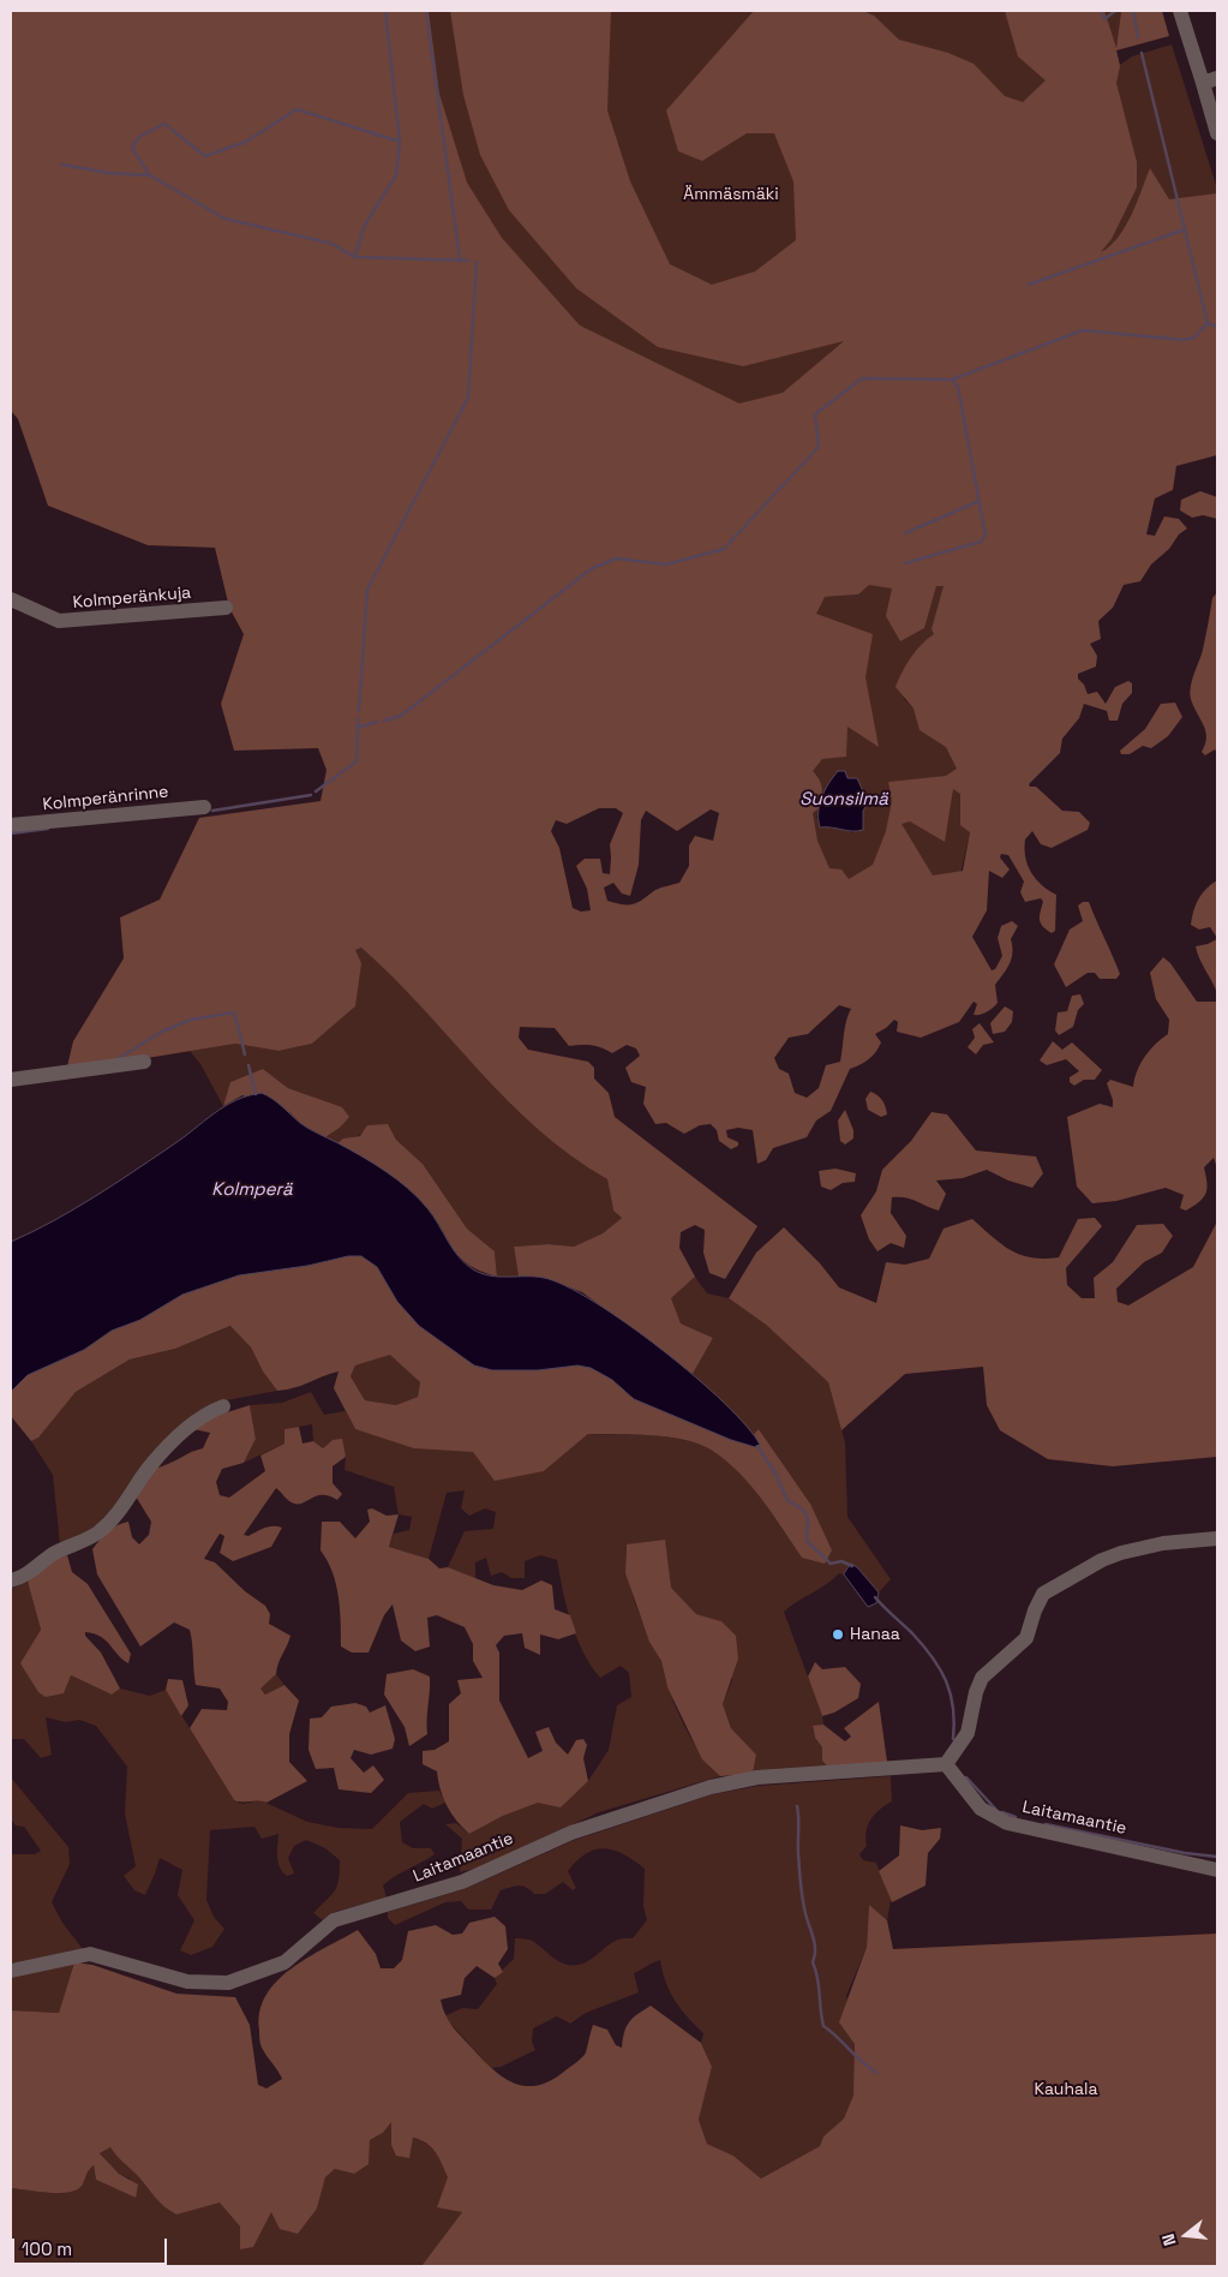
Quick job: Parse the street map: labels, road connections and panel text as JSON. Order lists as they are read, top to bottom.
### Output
{
  "streets": {
    "street": ["Kolmperänkuja", "Kolmperänrinne", "Laitamaantie"]
  },
  "water": ["Suonsilmä", "Kolmperä"],
  "parks": ["Ämmäsmäki", "Kauhala"],
  "places": ["Hanaa"],
  "scale_bar": "100 m",
  "north": "left"
}
